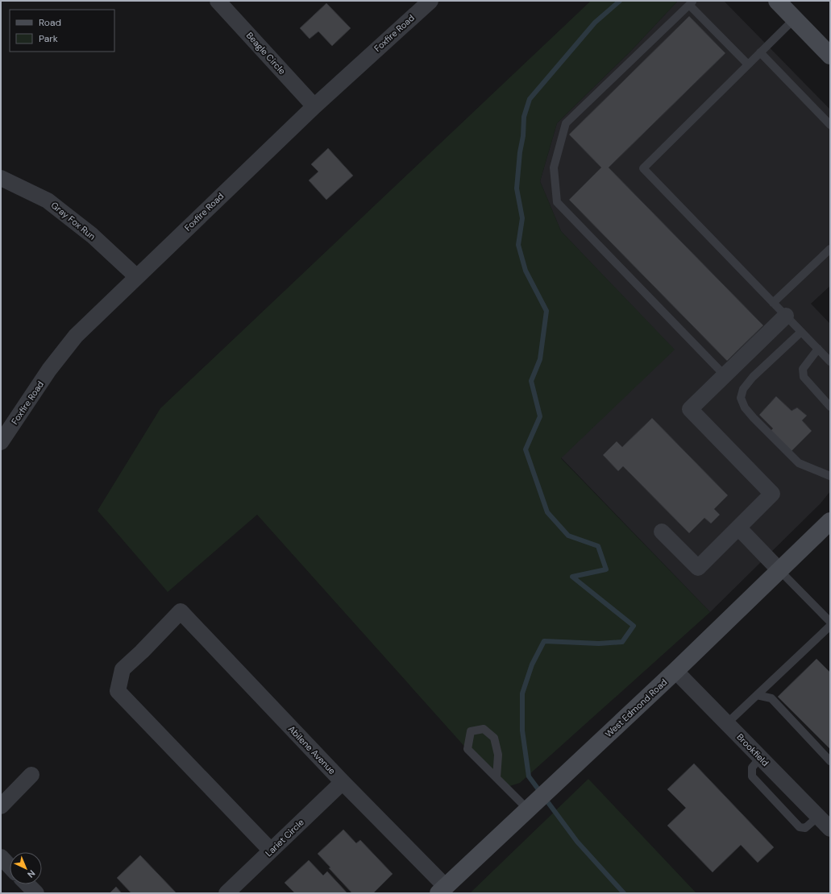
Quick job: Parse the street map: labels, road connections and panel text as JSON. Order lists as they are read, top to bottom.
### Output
{
  "streets": {
    "main road": ["West Edmond Road"],
    "street": [
      "Foxfire Road",
      "Beagle Circle",
      "Gray Fox Run",
      "Abilene Avenue",
      "Brookfield",
      "Lariet Circle"
    ]
  },
  "crossings": [
    ["Foxfire Road", "Beagle Circle"],
    ["Foxfire Road", "Gray Fox Run"],
    ["West Edmond Road", "Abilene Avenue"],
    ["West Edmond Road", "Brookfield"],
    ["Abilene Avenue", "Lariet Circle"]
  ],
  "legend": ["Road", "Park"],
  "north": "bottom right"
}
